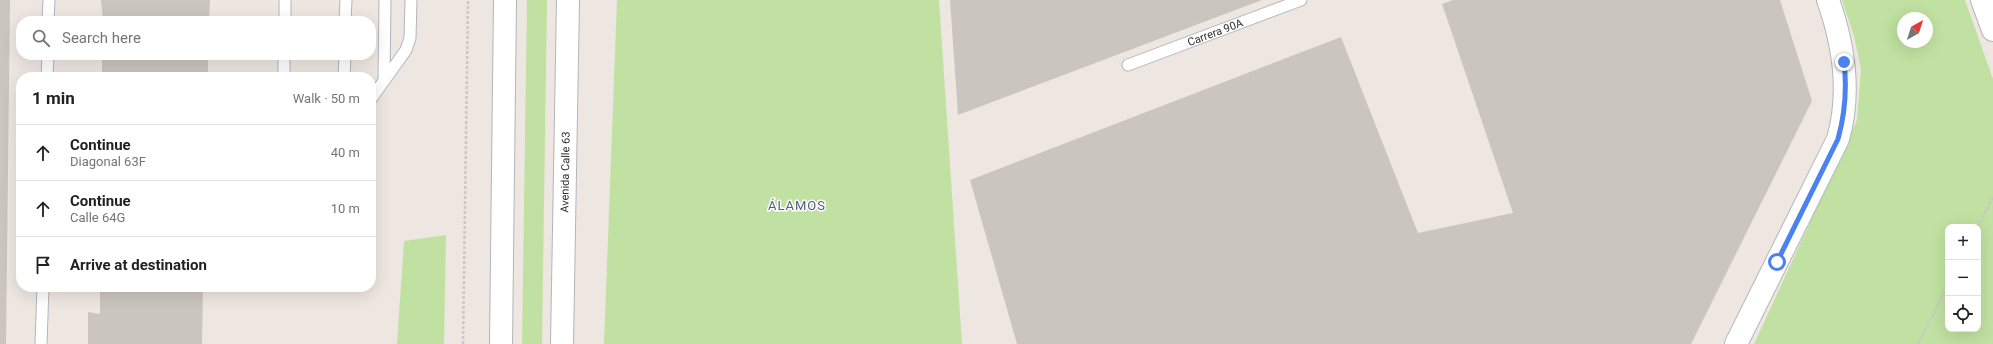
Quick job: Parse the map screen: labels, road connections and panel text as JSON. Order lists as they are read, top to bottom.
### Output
{
  "streets": {
    "main road": ["Avenida Calle 63"],
    "lane": ["Carrera 90A"]
  },
  "districts": ["ÁLAMOS"],
  "north": "top right",
  "page": {
    "search": "Search here",
    "heading": ["1 min", "Walk · 50 m"],
    "list": [
      ["Continue", "Diagonal 63F", "40 m"],
      ["Continue", "Calle 64G", "10 m"],
      "Arrive at destination"
    ],
    "map_buttons": ["+", "−"]
  }
}
